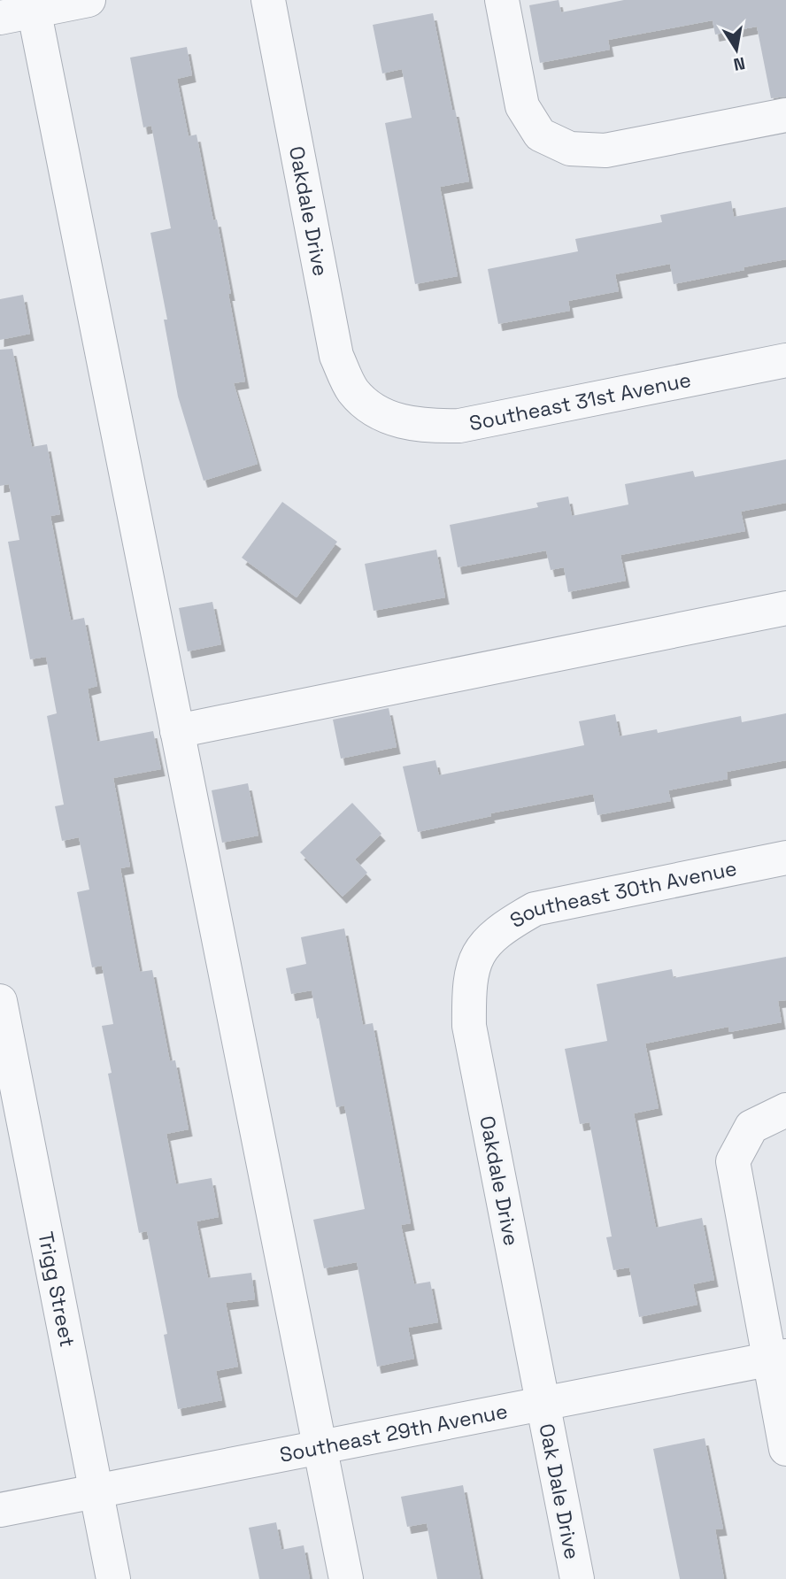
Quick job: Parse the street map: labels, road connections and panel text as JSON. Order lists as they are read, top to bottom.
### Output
{
  "streets": {
    "street": [
      "Oakdale Drive",
      "Southeast 31st Avenue",
      "Southeast 30th Avenue",
      "Trigg Street",
      "Southeast 29th Avenue",
      "Oak Dale Drive"
    ]
  },
  "crossings": [
    ["Oakdale Drive", "Southeast 31st Avenue"],
    ["Oakdale Drive", "Southeast 30th Avenue"],
    ["Oakdale Drive", "Southeast 29th Avenue"],
    ["Oakdale Drive", "Oak Dale Drive"],
    ["Trigg Street", "Southeast 29th Avenue"],
    ["Southeast 29th Avenue", "Oak Dale Drive"]
  ],
  "north": "bottom"
}
